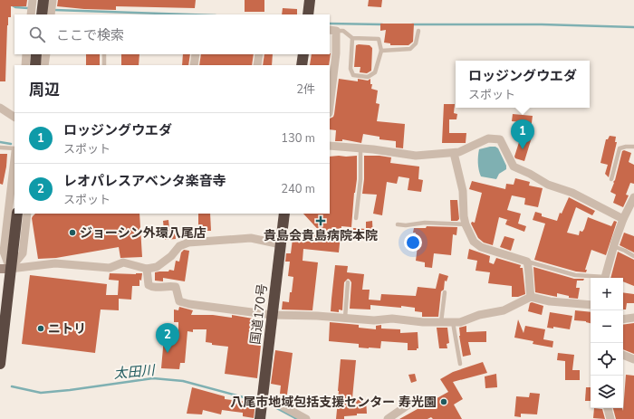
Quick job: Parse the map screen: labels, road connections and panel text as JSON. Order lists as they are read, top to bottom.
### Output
{
  "streets": {
    "highway": ["国道170号"]
  },
  "water": ["太田川"],
  "places": {
    "health": ["貴島会貴島病院本院"],
    "other": ["ジョーシン外環八尾店", "ニトリ", "八尾市地域包括支援センター 寿光園"]
  },
  "page": {
    "search": "ここで検索",
    "popup": ["ロッジングウエダ", "スポット"],
    "heading": ["周辺", "2件"],
    "list": [
      {
        "mark": "1",
        "name": "ロッジングウエダ",
        "note": "スポット",
        "value": "130 m"
      },
      {
        "mark": "2",
        "name": "レオパレスアベンタ楽音寺",
        "note": "スポット",
        "value": "240 m"
      }
    ],
    "pins": ["1", "2"],
    "map_buttons": ["+", "−"]
  }
}
